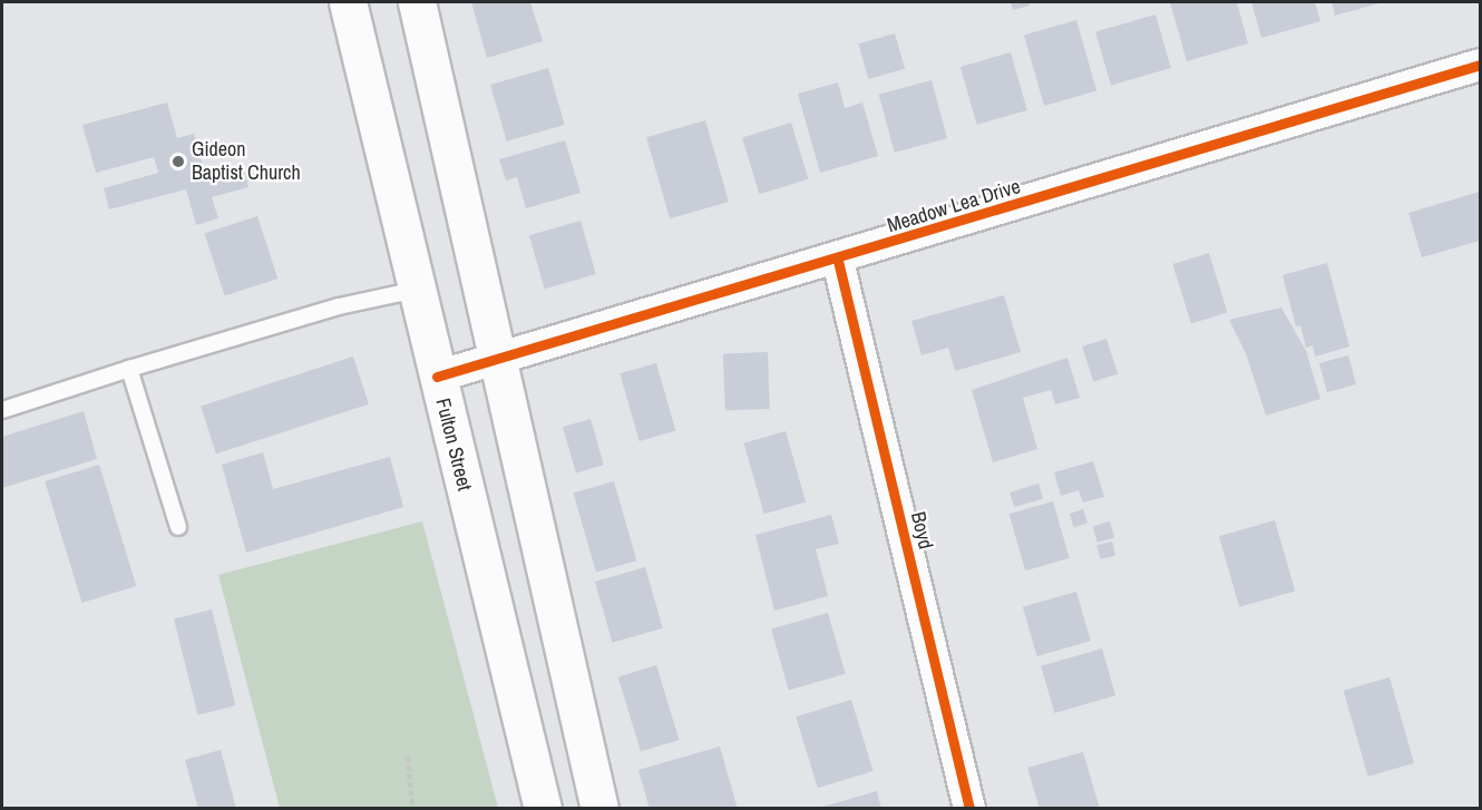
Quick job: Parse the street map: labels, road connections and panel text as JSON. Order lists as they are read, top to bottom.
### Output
{
  "streets": {
    "main road": ["Fulton Street"],
    "street": ["Meadow Lea Drive", "Boyd"]
  },
  "crossings": [
    ["Meadow Lea Drive", "Fulton Street"],
    ["Meadow Lea Drive", "Boyd"]
  ],
  "places": ["Gideon Baptist Church"]
}
